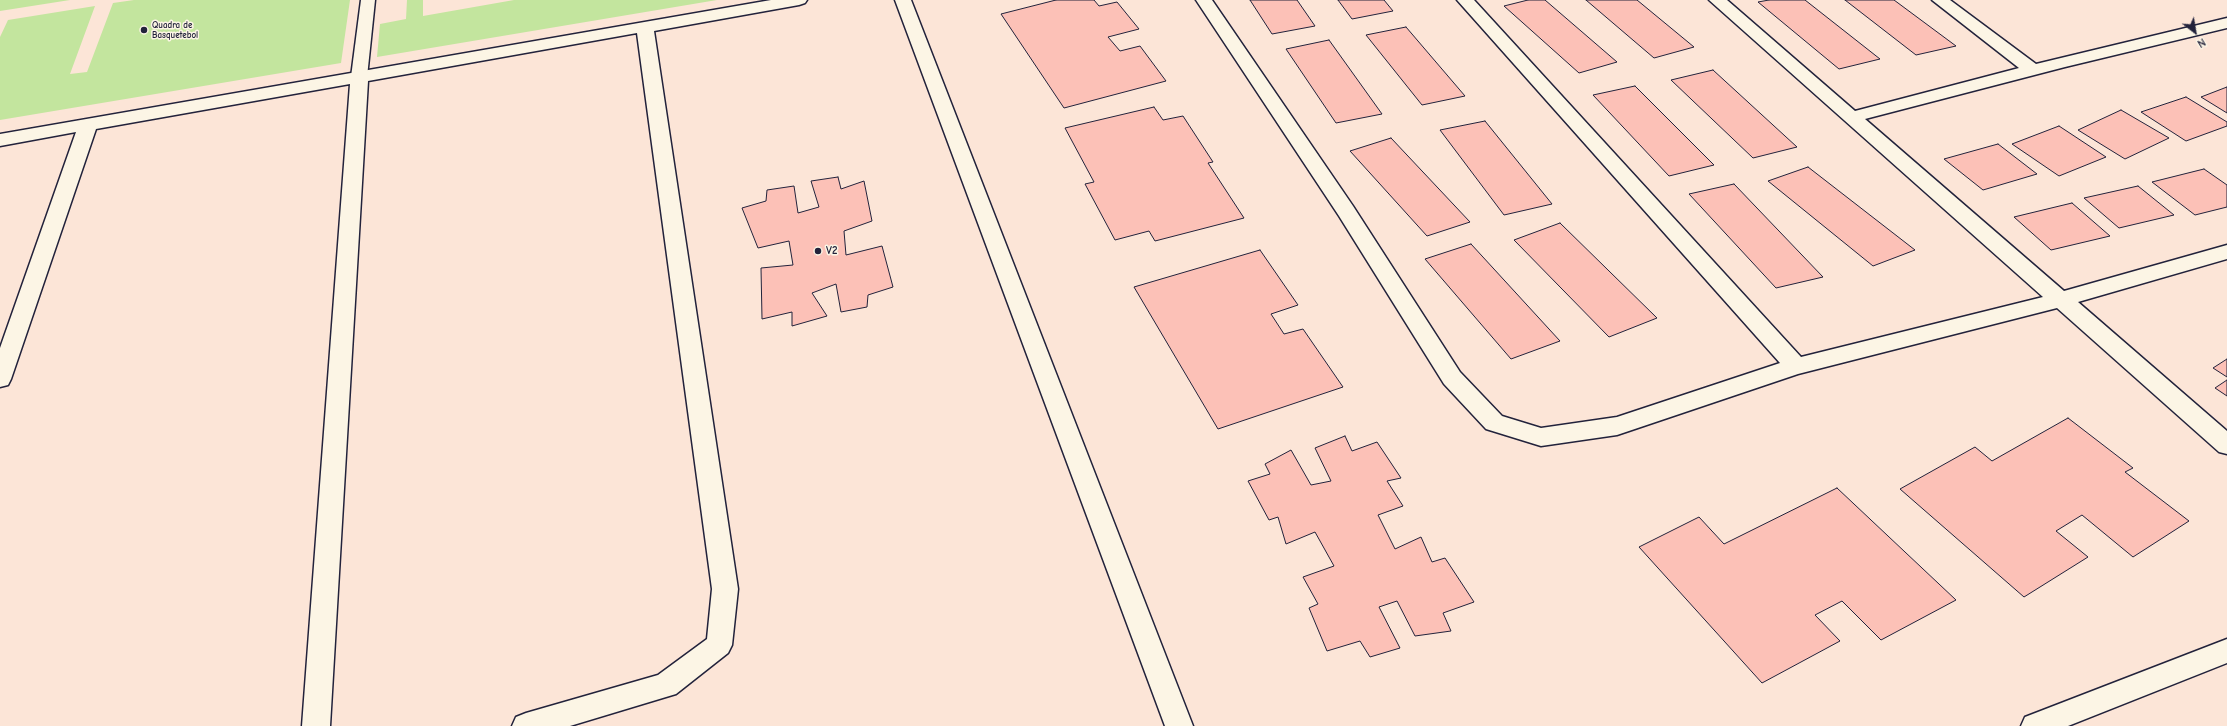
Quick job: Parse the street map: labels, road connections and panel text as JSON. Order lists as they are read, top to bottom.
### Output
{
  "places": ["Quadra de Basquetebol", "V2"],
  "north": "bottom right"
}
